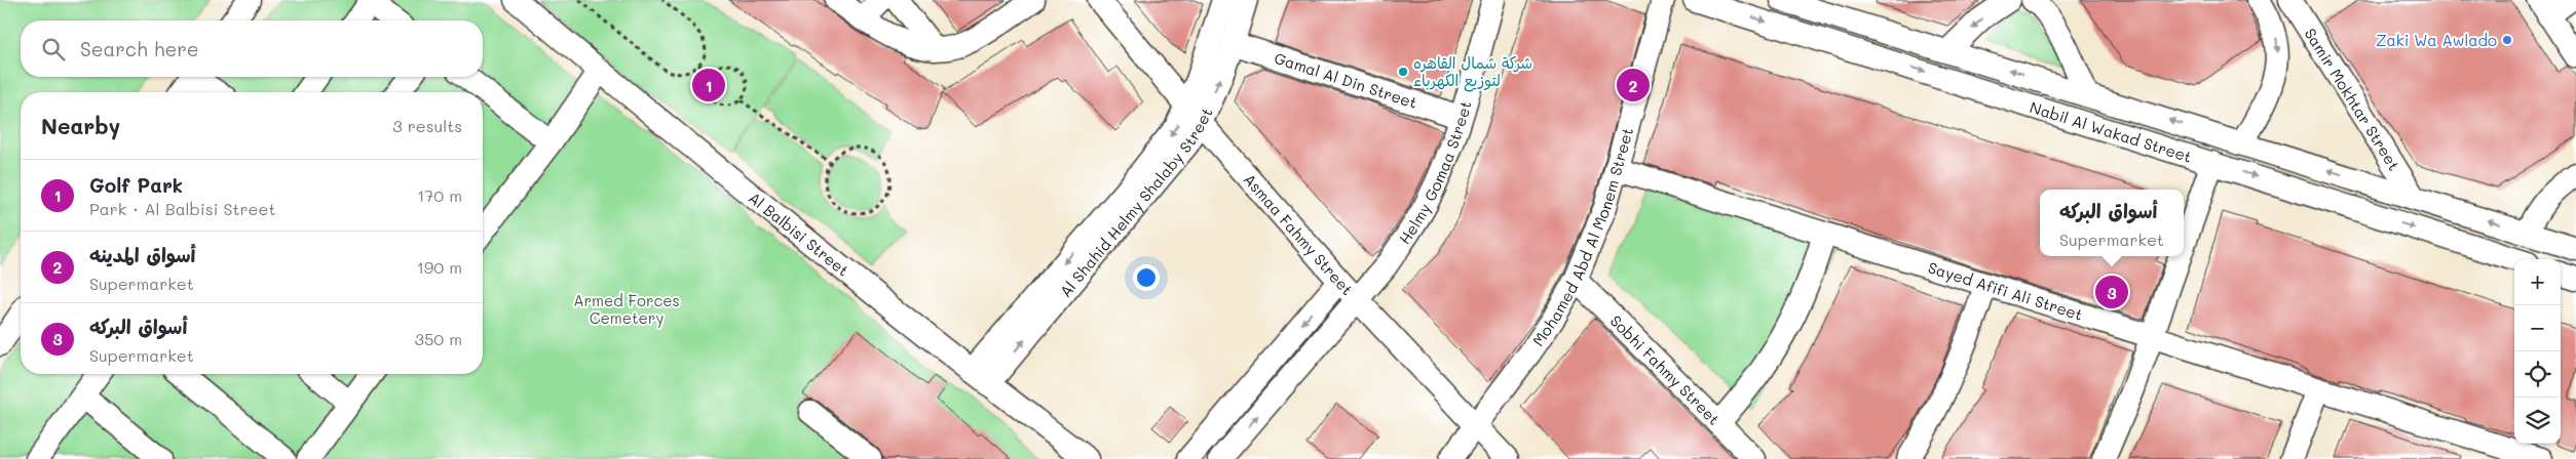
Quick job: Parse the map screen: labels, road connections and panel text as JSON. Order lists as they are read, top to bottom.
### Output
{
  "streets": {
    "street": [
      "Gamal Al Din Street",
      "Samir Mokhtar Street",
      "Nabil Al Wakad Street",
      "Helmy Gomaa Street",
      "Al Shahid Helmy Shalaby Street",
      "Al Balbisi Street",
      "Asmaa Fahmy Street",
      "Mohamed Abd Al Monem Street",
      "Sayed Afifi Ali Street",
      "Sobhi Fahmy Street"
    ]
  },
  "crossings": [
    ["Gamal Al Din Street", "Helmy Gomaa Street"],
    ["Gamal Al Din Street", "Al Shahid Helmy Shalaby Street"],
    ["Samir Mokhtar Street", "Nabil Al Wakad Street"],
    ["Helmy Gomaa Street", "Asmaa Fahmy Street"],
    ["Al Shahid Helmy Shalaby Street", "Al Balbisi Street"],
    ["Al Shahid Helmy Shalaby Street", "Asmaa Fahmy Street"],
    ["Asmaa Fahmy Street", "Mohamed Abd Al Monem Street"],
    ["Mohamed Abd Al Monem Street", "Sayed Afifi Ali Street"],
    ["Mohamed Abd Al Monem Street", "Sobhi Fahmy Street"]
  ],
  "parks": ["Armed Forces Cemetery"],
  "places": ["Zaki Wa Awlado", "شركة شمال القاهره لتوزيع الكهرباء"],
  "page": {
    "search": "Search here",
    "pins": ["1", "2", "3"],
    "heading": ["Nearby", "3 results"],
    "list": [
      {
        "mark": "1",
        "name": "Golf Park",
        "note": "Park · Al Balbisi Street",
        "value": "170 m"
      },
      {
        "mark": "2",
        "name": "أسواق المدينه",
        "note": "Supermarket",
        "value": "190 m"
      },
      {
        "mark": "3",
        "name": "أسواق البركه",
        "note": "Supermarket",
        "value": "350 m"
      }
    ],
    "popup": ["أسواق البركه", "Supermarket"],
    "map_buttons": ["+", "−"]
  }
}
